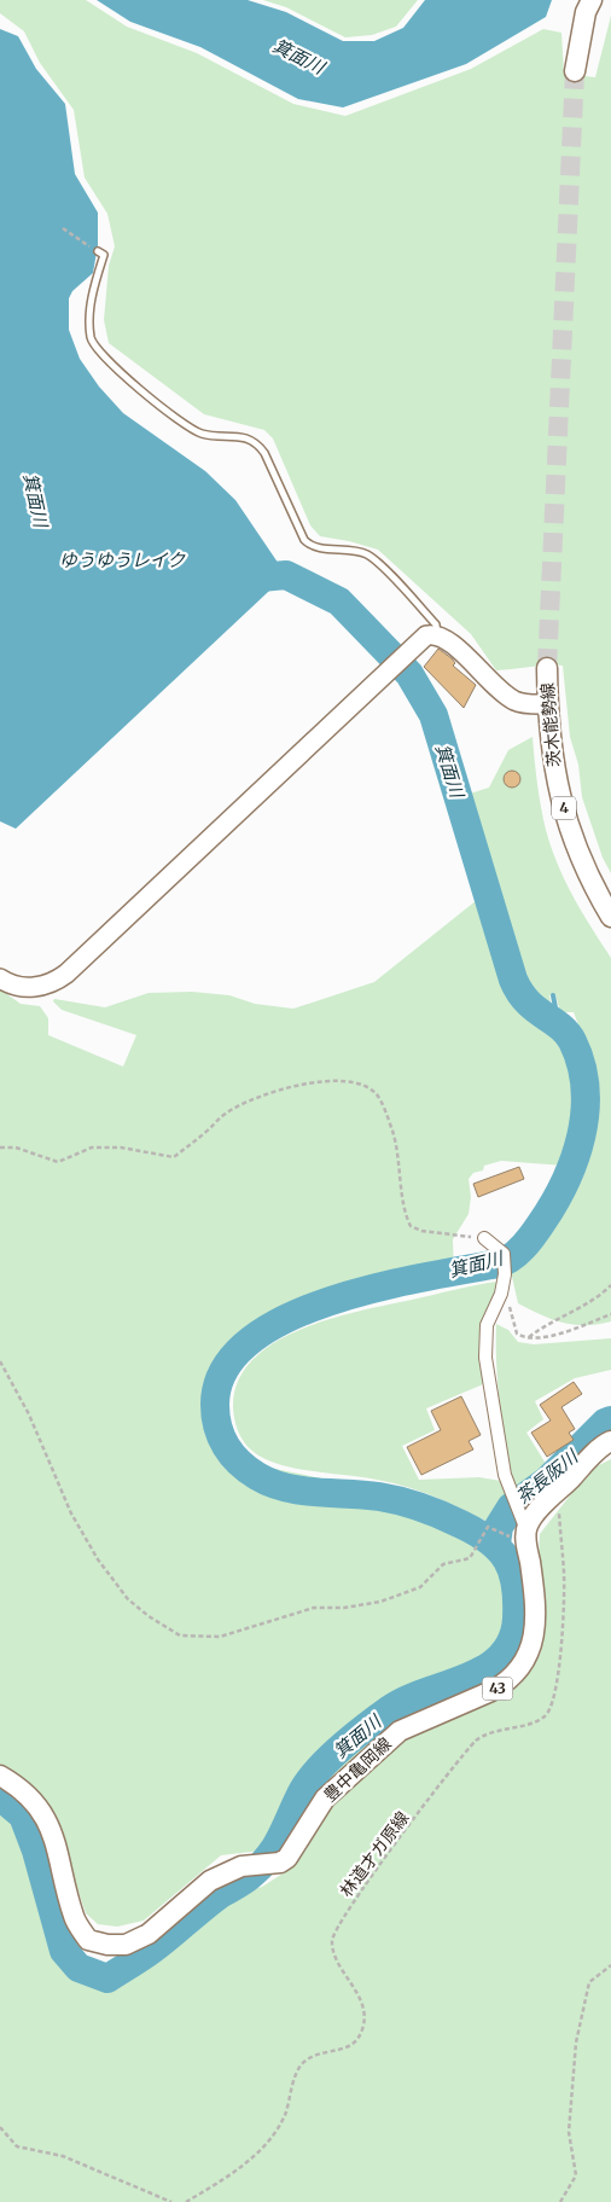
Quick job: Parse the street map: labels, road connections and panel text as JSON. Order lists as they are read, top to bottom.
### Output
{
  "streets": {
    "main road": [
      "茨木能勢線",
      "4",
      "43",
      "豊中亀岡線"
    ],
    "path": ["林道才ガ原線"]
  },
  "water": ["箕面川", "ゆうゆうレイク", "茶長阪川"]
}
